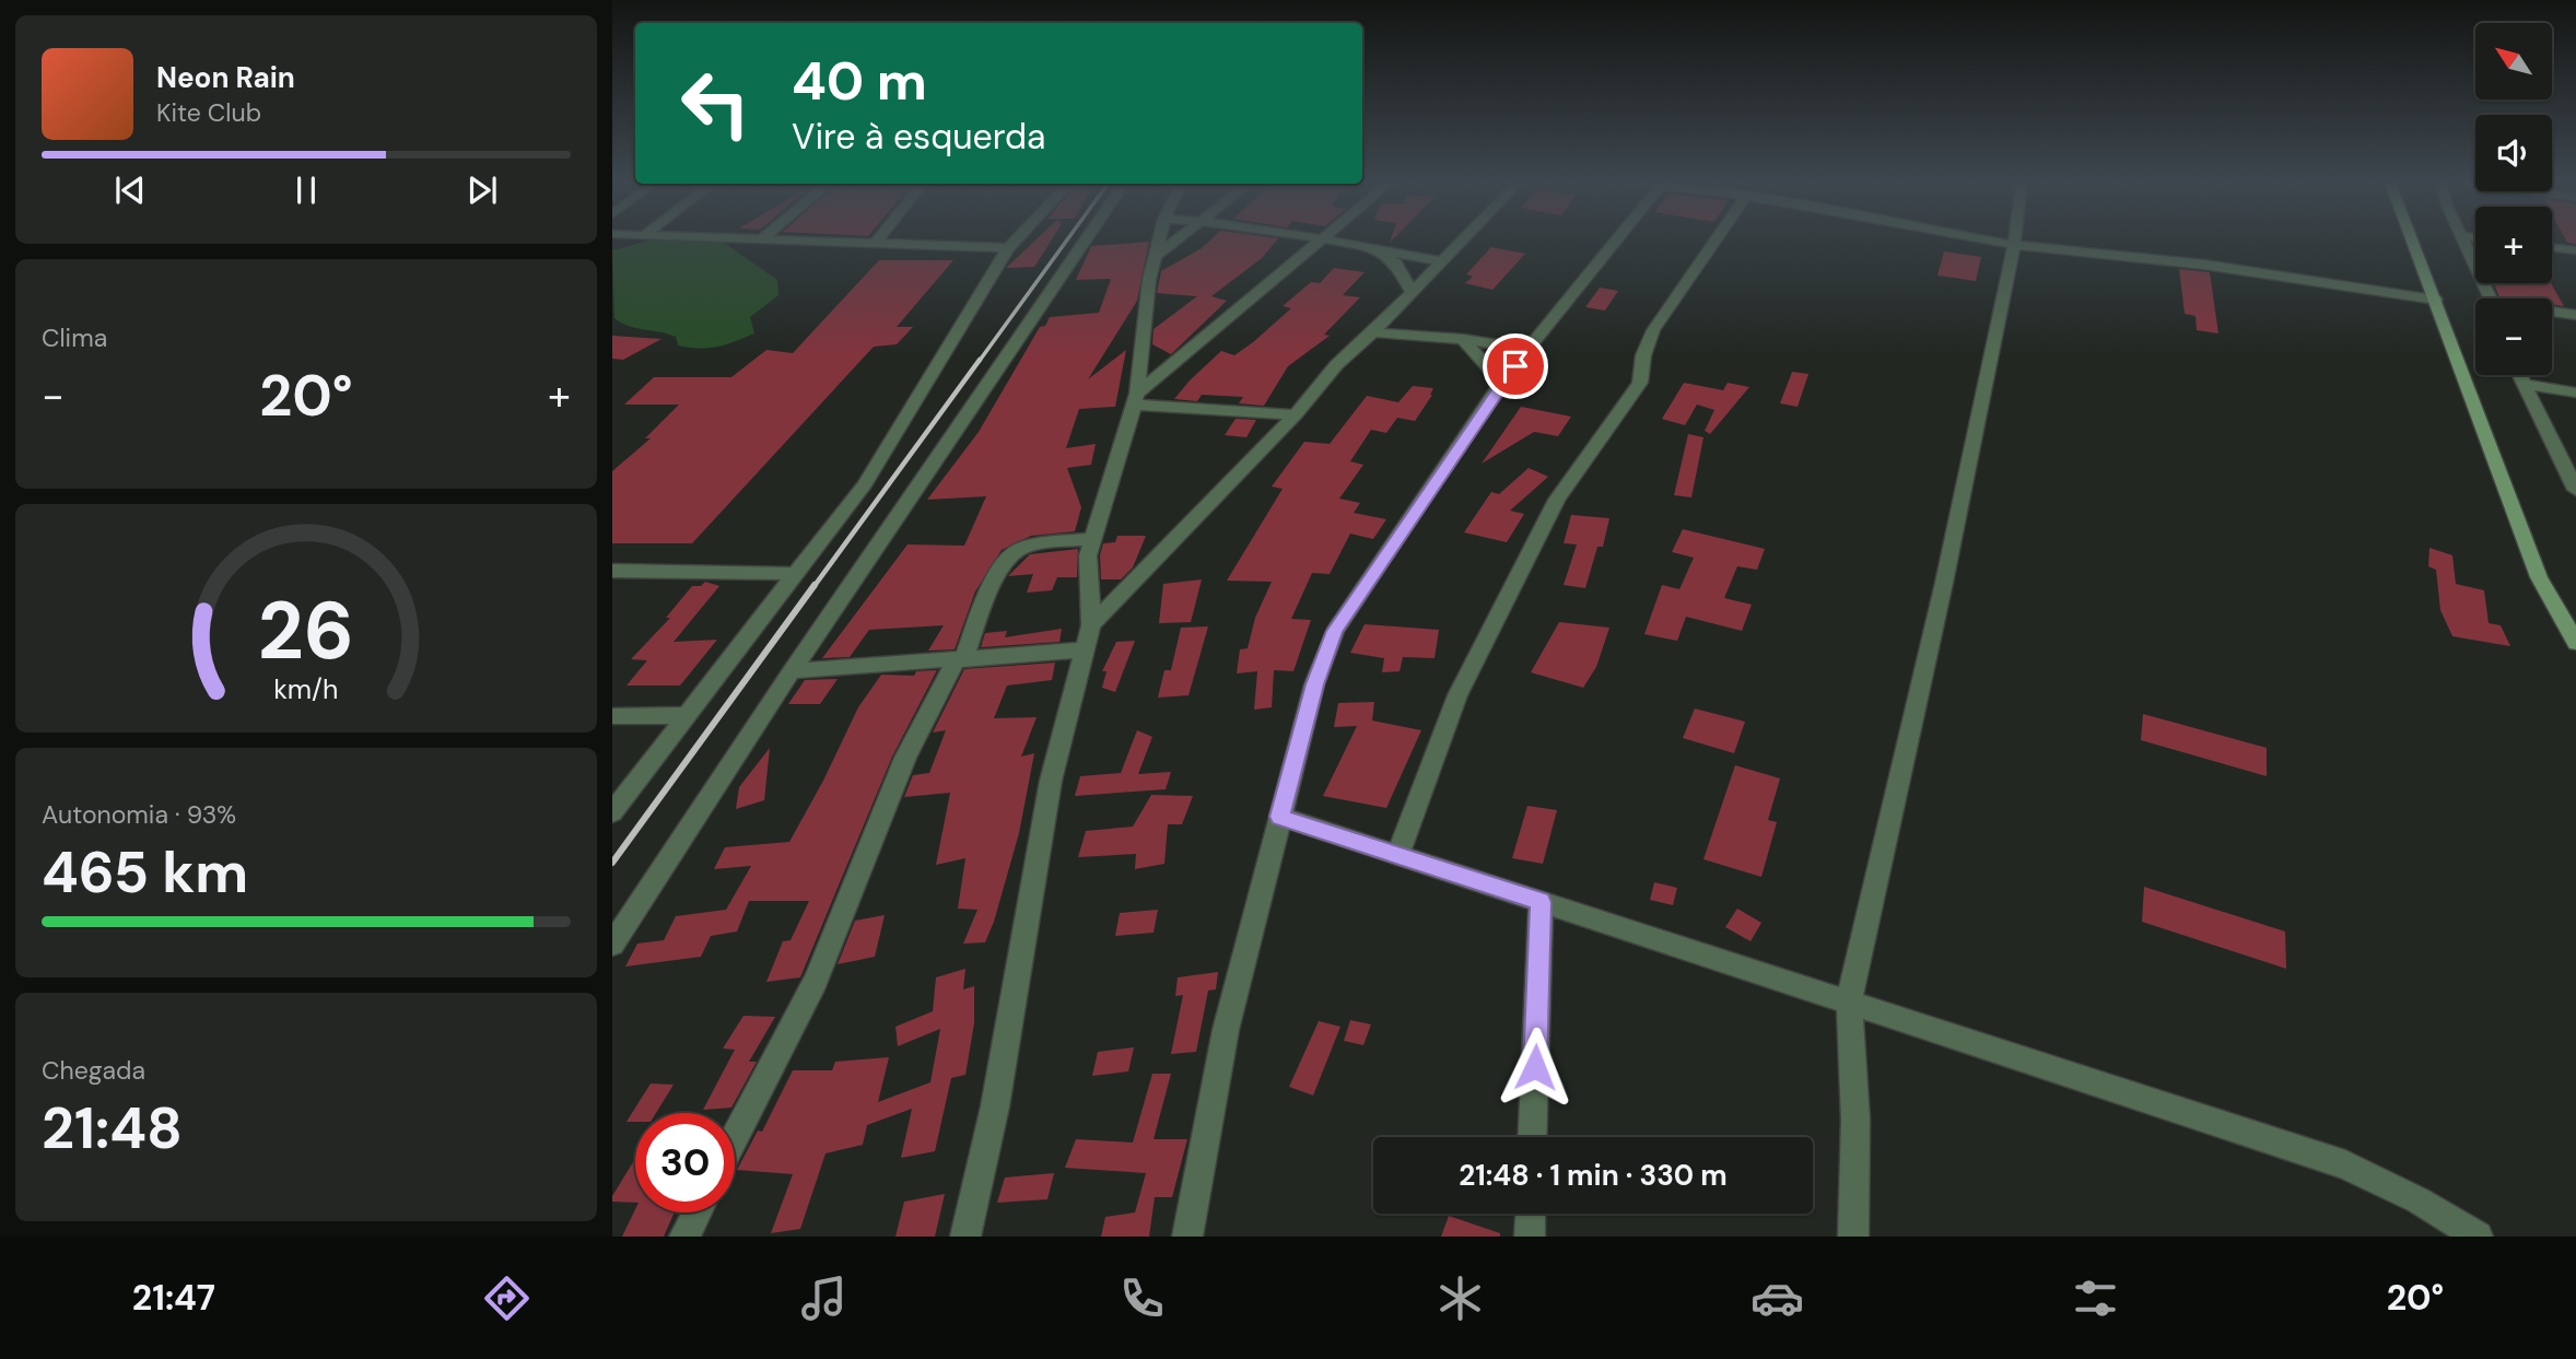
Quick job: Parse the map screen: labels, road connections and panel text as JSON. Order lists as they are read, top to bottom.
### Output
{
  "north": "top left",
  "page": {
    "map_buttons": ["+", "−"],
    "turn": ["40 m", "Vire à esquerda"],
    "song": ["Neon Rain", "Kite Club"],
    "tile": [
      "Clima",
      ["Autonomia · 93%", "465 km"],
      ["Chegada", "21:48"]
    ],
    "heat": ["−", "20°", "+"],
    "limit": "30",
    "trip": "21:48 · 1 min · 330 m",
    "tabs": ["21:47", "20°"],
    "gauge": ["26", "km/h"]
  }
}
